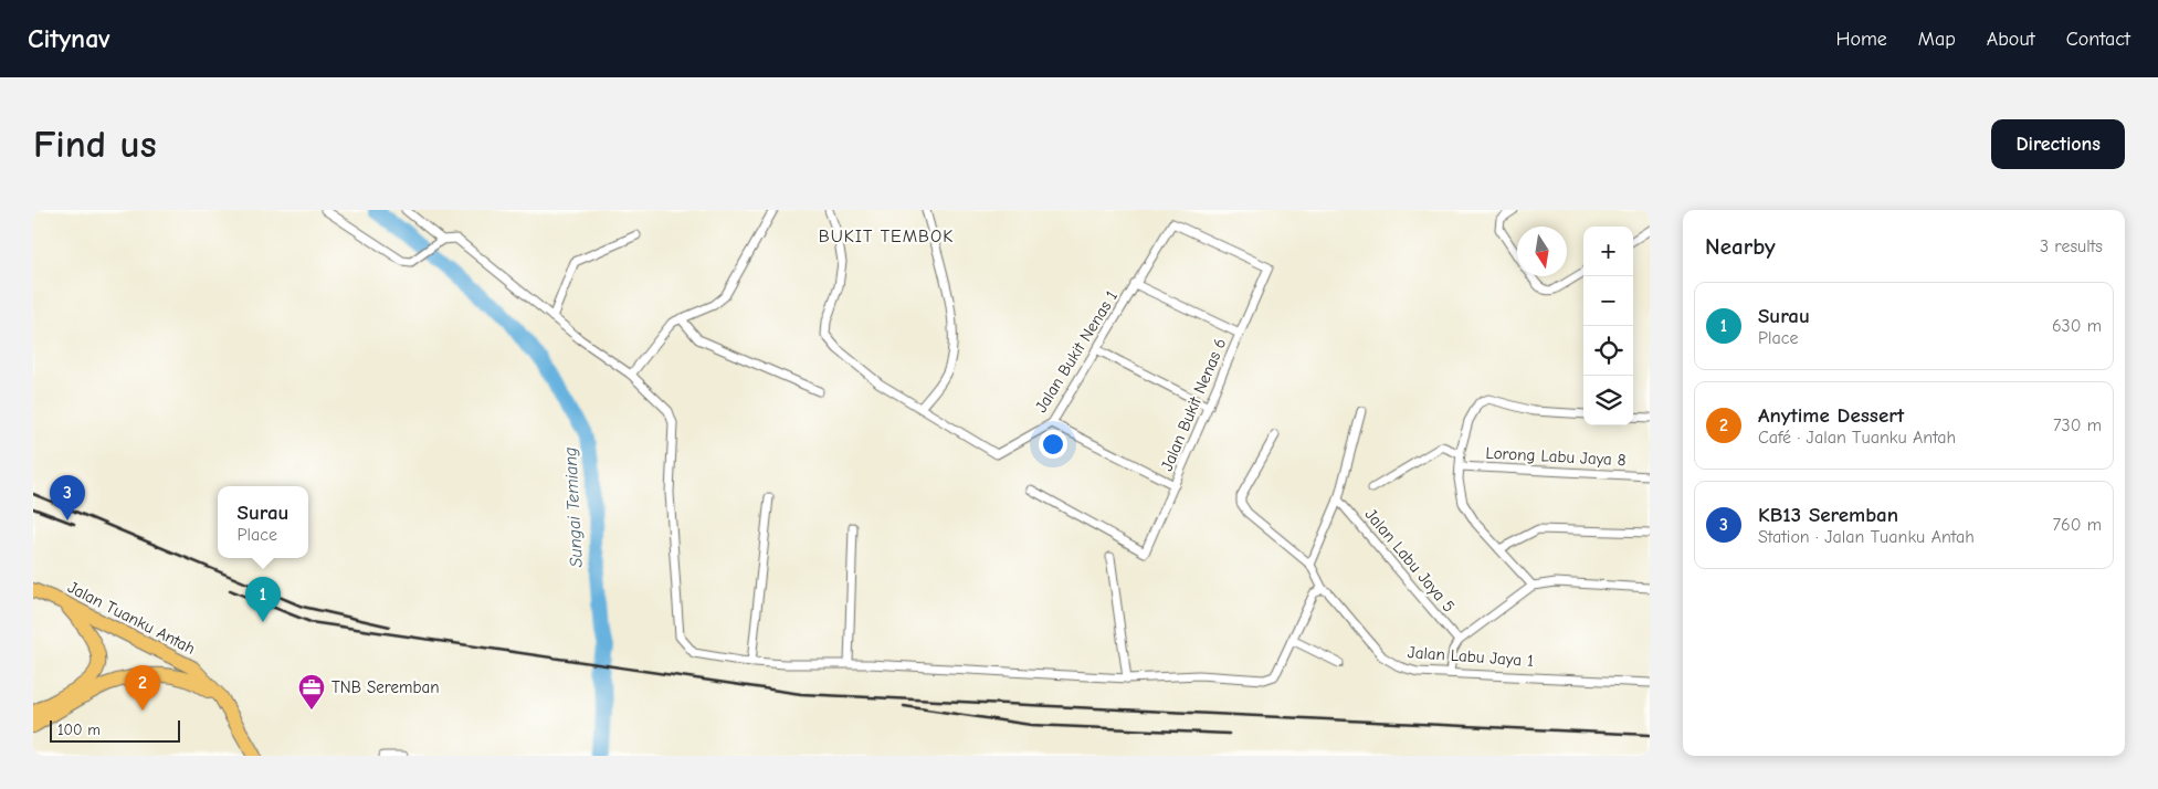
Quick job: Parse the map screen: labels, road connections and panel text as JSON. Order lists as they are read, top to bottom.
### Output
{
  "streets": {
    "highway": ["Jalan Tuanku Antah"],
    "street": [
      "Jalan Bukit Nenas 1",
      "Jalan Bukit Nenas 6",
      "Lorong Labu Jaya 8",
      "Jalan Labu Jaya 5",
      "Jalan Labu Jaya 1"
    ]
  },
  "crossings": [
    ["Jalan Bukit Nenas 1", "Jalan Bukit Nenas 6"]
  ],
  "districts": ["BUKIT TEMBOK"],
  "water": ["Sungai Temiang"],
  "places": {
    "office": ["TNB Seremban"]
  },
  "scale_bar": "100 m",
  "north": "bottom",
  "page": {
    "header": "Citynav",
    "nav": [
      "Home",
      "Map",
      "About",
      "Contact"
    ],
    "buttons": "Directions",
    "title": "Find us",
    "heading": ["Nearby", "3 results"],
    "map_buttons": ["+", "−"],
    "list": [
      {
        "mark": "1",
        "name": "Surau",
        "note": "Place",
        "value": "630 m"
      },
      {
        "mark": "2",
        "name": "Anytime Dessert",
        "note": "Café · Jalan Tuanku Antah",
        "value": "730 m"
      },
      {
        "mark": "3",
        "name": "KB13 Seremban",
        "note": "Station · Jalan Tuanku Antah",
        "value": "760 m"
      }
    ],
    "pins": ["3", "1", "2"],
    "popup": ["Surau", "Place"],
    "scale": "100 m"
  }
}
